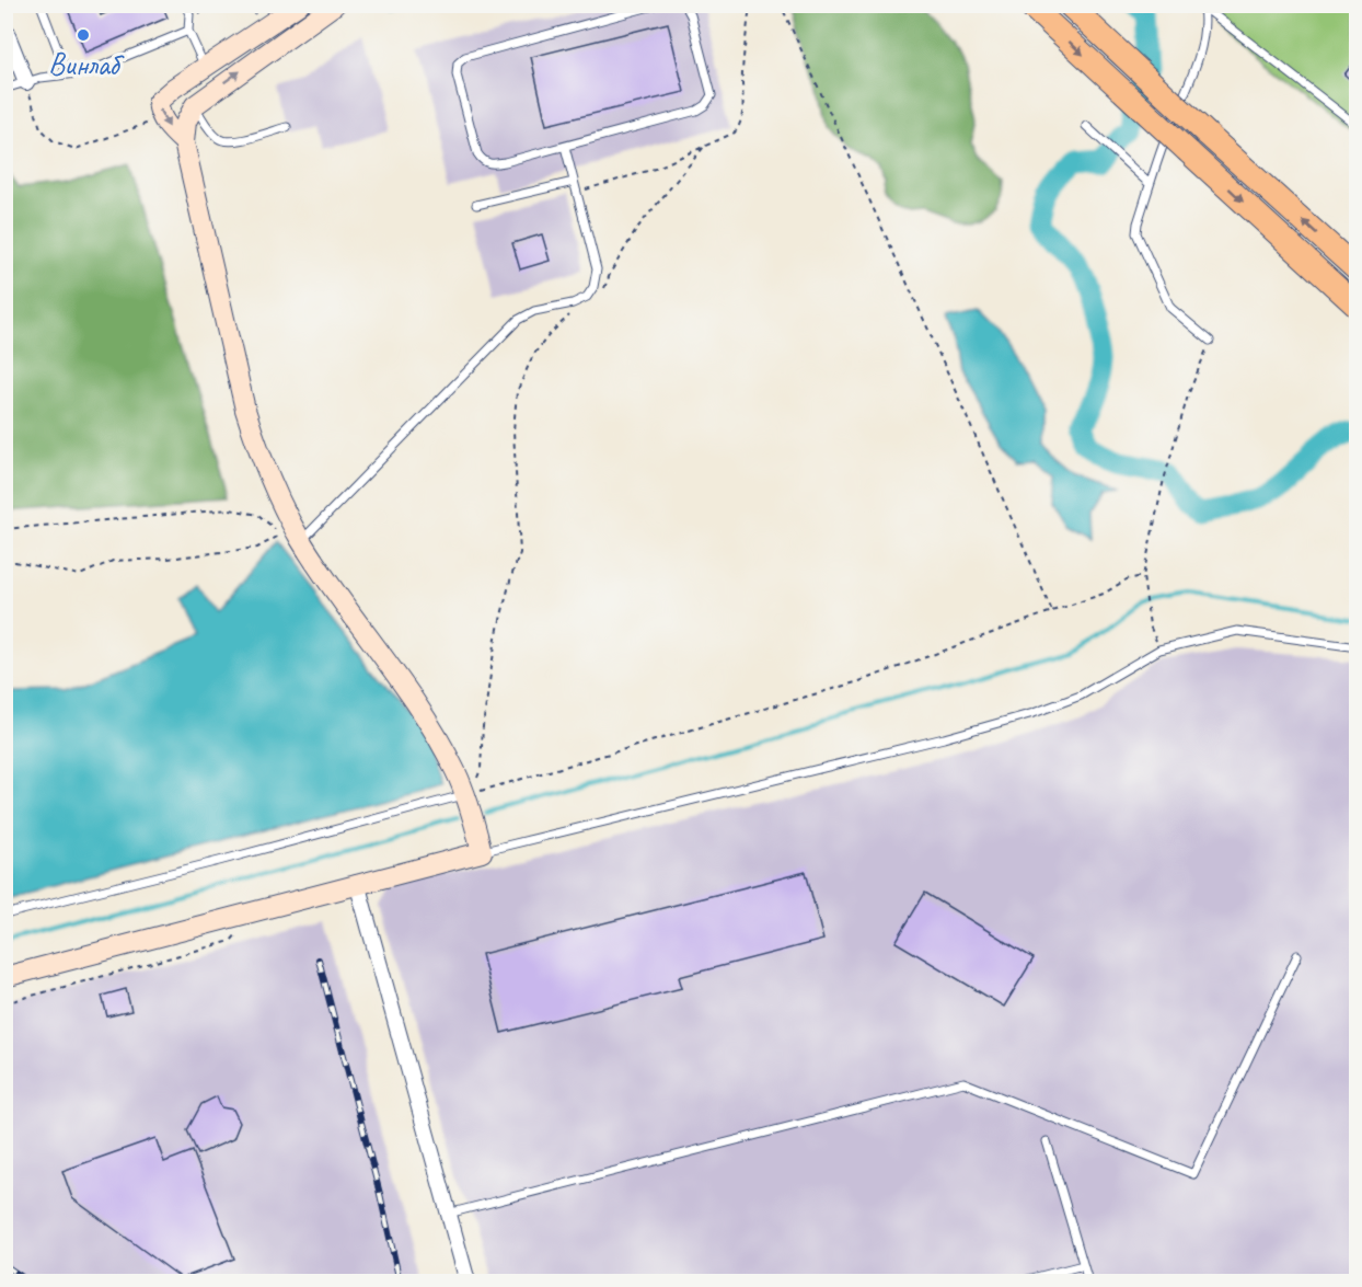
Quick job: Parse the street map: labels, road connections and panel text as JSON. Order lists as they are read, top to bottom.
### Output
{
  "places": ["Винлаб"]
}
